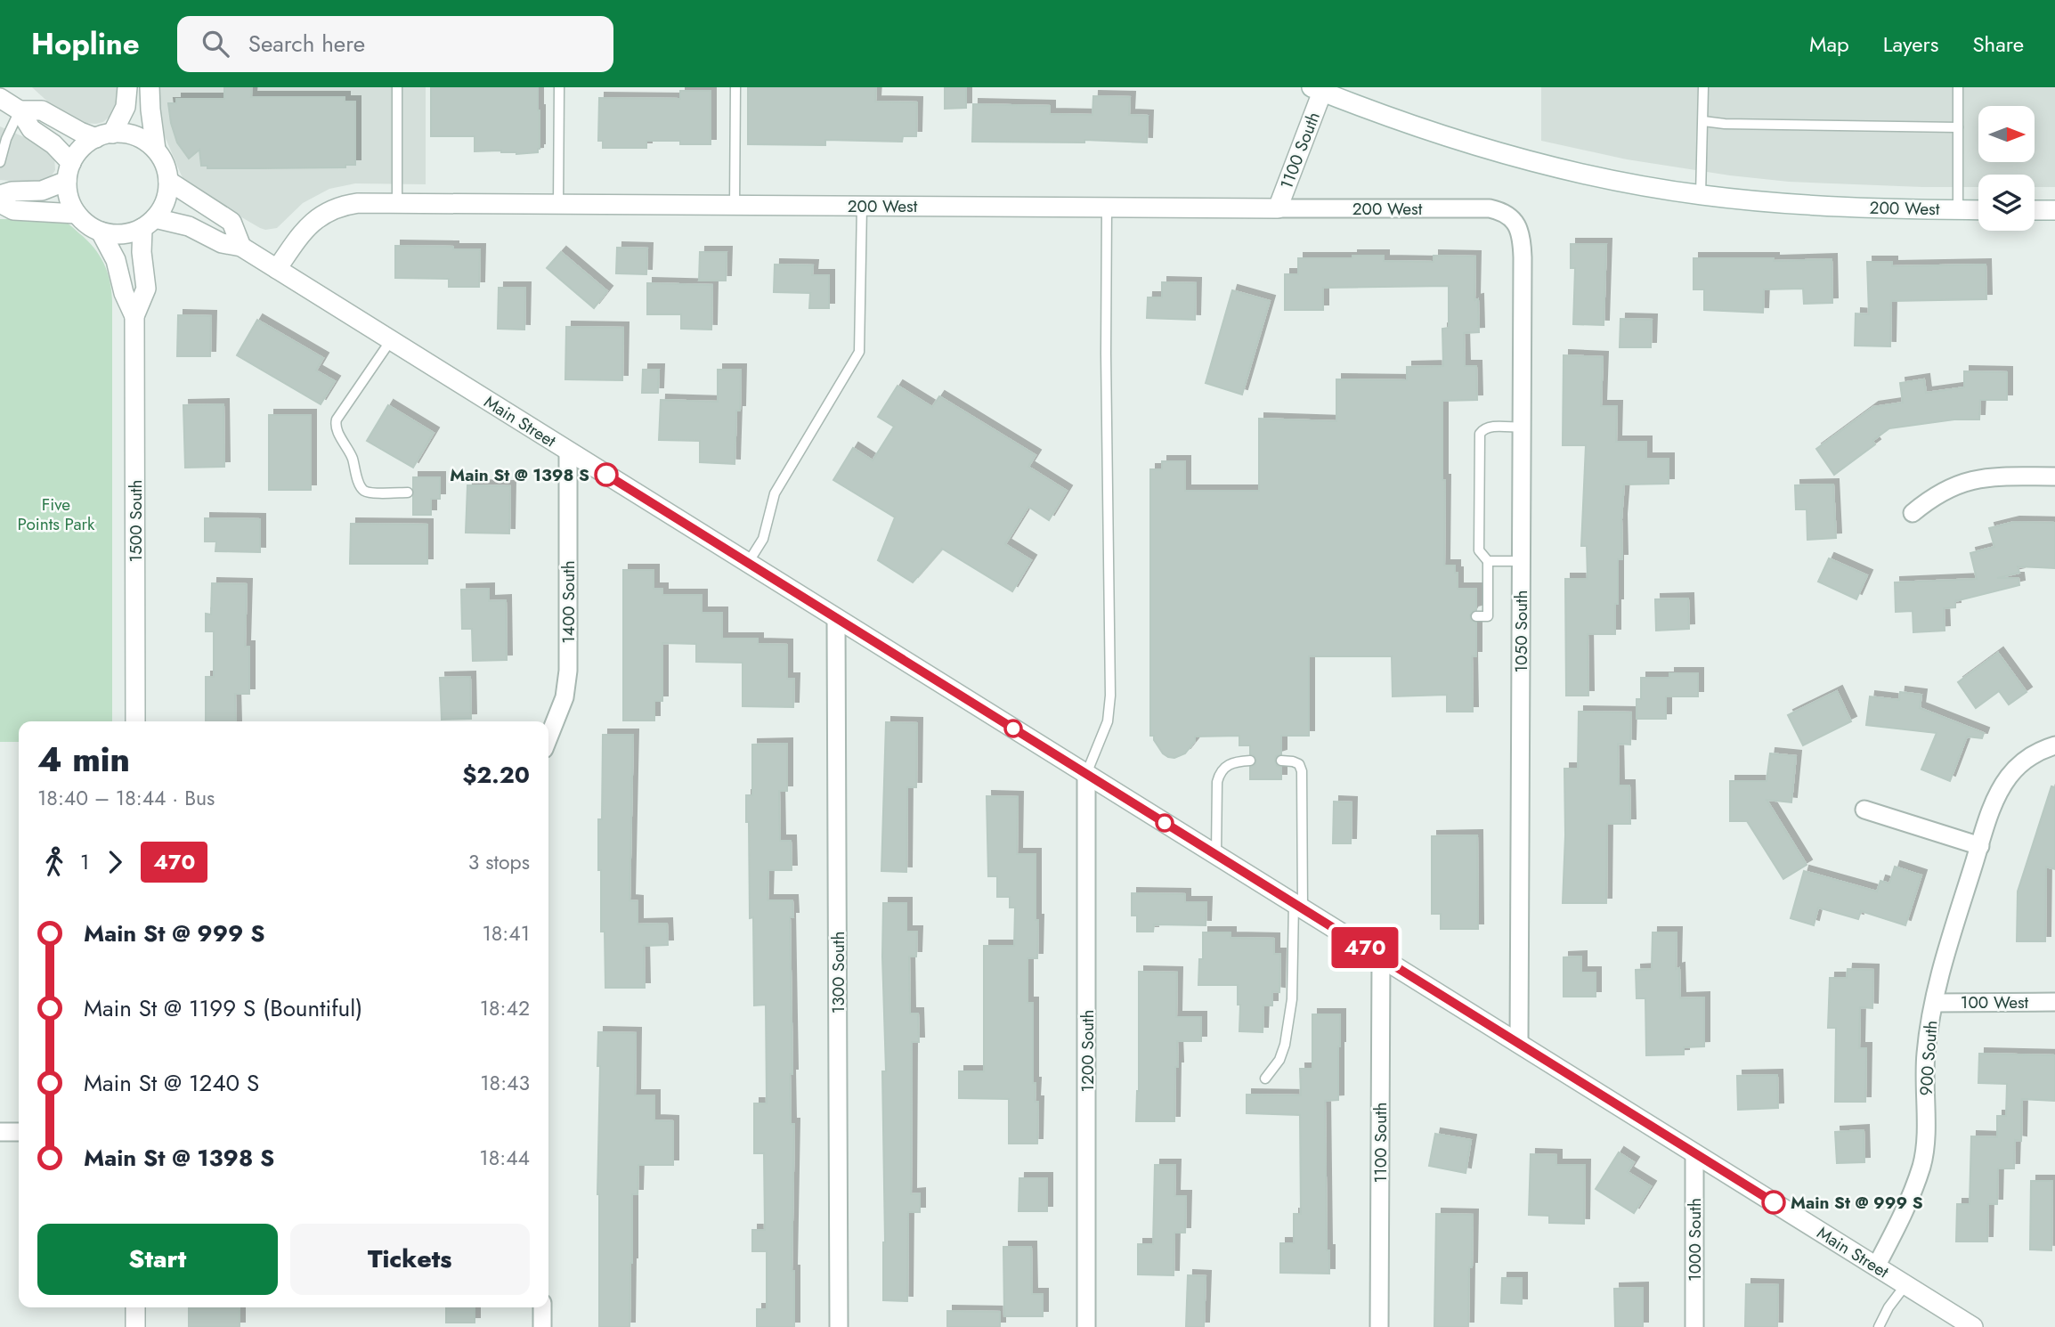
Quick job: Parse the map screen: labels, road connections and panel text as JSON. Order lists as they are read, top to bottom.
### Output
{
  "streets": {
    "street": [
      "1100 South",
      "200 West",
      "Main Street",
      "1500 South",
      "1400 South",
      "1050 South",
      "1300 South",
      "100 West",
      "1200 South",
      "900 South",
      "1000 South"
    ]
  },
  "crossings": [
    ["1100 South", "200 West"],
    ["1100 South", "Main Street"],
    ["200 West", "Main Street"],
    ["200 West", "1050 South"],
    ["Main Street", "1500 South"],
    ["Main Street", "1400 South"],
    ["Main Street", "1050 South"],
    ["Main Street", "1300 South"],
    ["Main Street", "1200 South"],
    ["Main Street", "900 South"],
    ["Main Street", "1000 South"],
    ["100 West", "900 South"]
  ],
  "parks": ["Five Points Park"],
  "places": ["Main St @ 1398 S", "Main St @ 999 S"],
  "lines": ["bus line 470"],
  "north": "right",
  "page": {
    "header": "Hopline",
    "search": "Search here",
    "nav": ["Map", "Layers", "Share"],
    "on_map": "470",
    "heading": ["4 min", "18:40 – 18:44 · Bus", "$2.20"],
    "legs": ["1", "470", "3 stops"],
    "list": [
      {
        "name": "Main St @ 999 S",
        "value": "18:41"
      },
      {
        "name": "Main St @ 1199 S (Bountiful)",
        "value": "18:42"
      },
      {
        "name": "Main St @ 1240 S",
        "value": "18:43"
      },
      {
        "name": "Main St @ 1398 S",
        "value": "18:44"
      }
    ],
    "buttons": ["Start", "Tickets"]
  }
}
